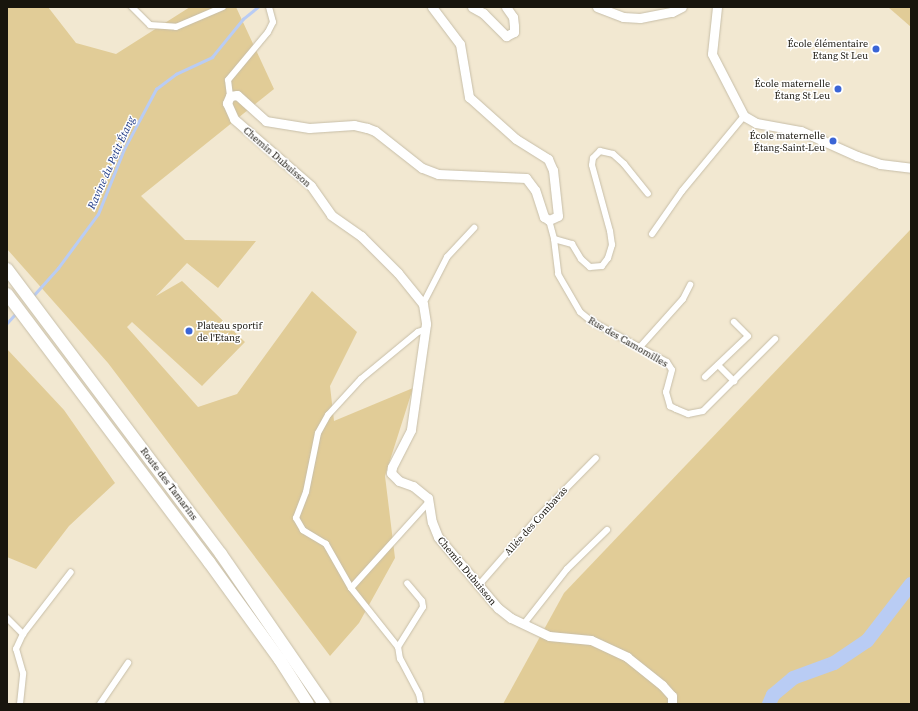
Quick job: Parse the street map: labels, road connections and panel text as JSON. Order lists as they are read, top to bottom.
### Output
{
  "streets": {
    "highway": ["Route des Tamarins"],
    "main road": ["Chemin Dubuisson"],
    "street": ["Rue des Camomilles", "Allée des Combavas"]
  },
  "crossings": [
    ["Chemin Dubuisson", "Rue des Camomilles"],
    ["Chemin Dubuisson", "Allée des Combavas"]
  ],
  "water": ["Ravine du Petit Étang"],
  "places": [
    "École élémentaire Etang St Leu",
    "École maternelle Étang St Leu",
    "École maternelle Étang-Saint-Leu",
    "Plateau sportif de l'Etang"
  ]
}
